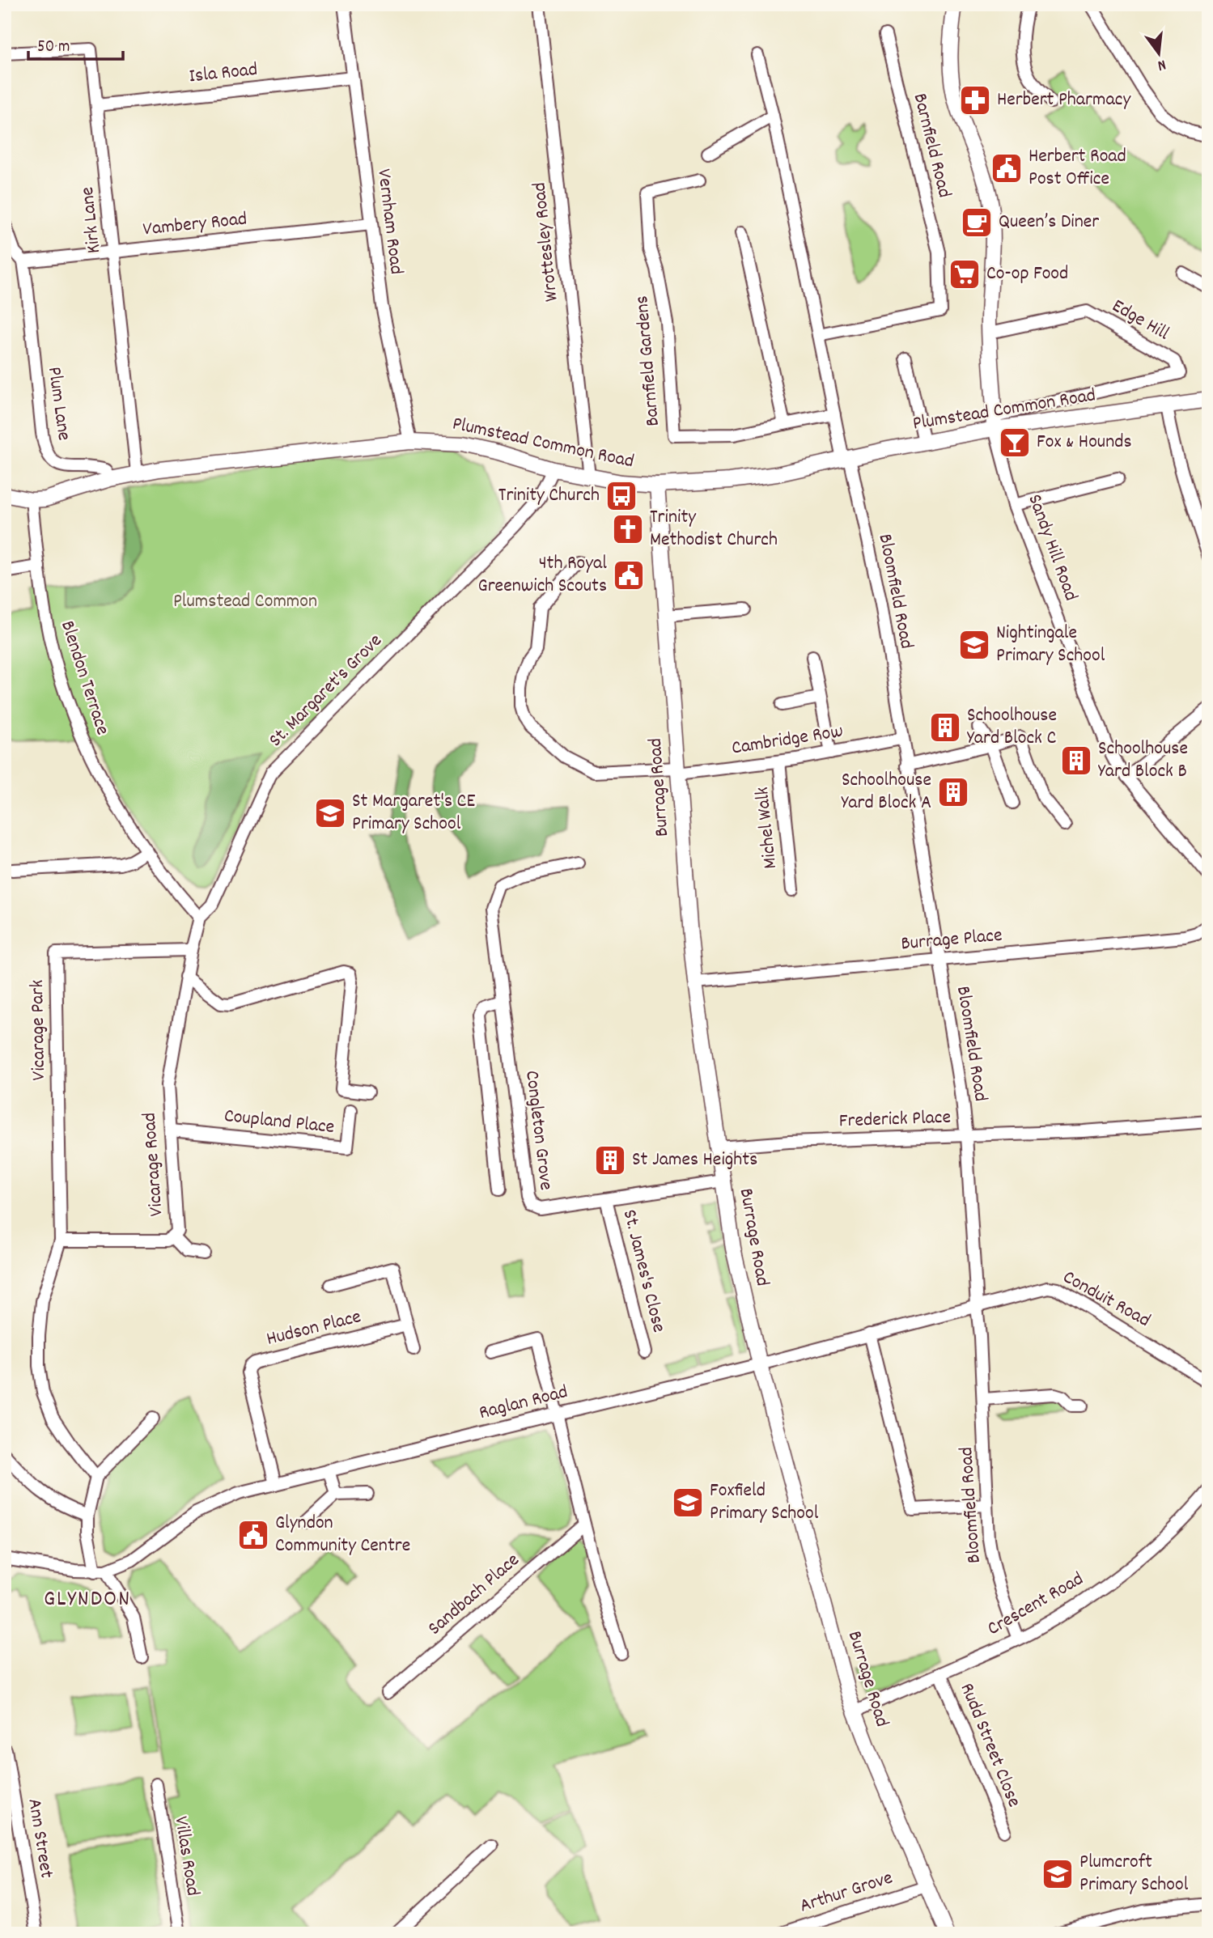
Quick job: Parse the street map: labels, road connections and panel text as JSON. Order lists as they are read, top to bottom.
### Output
{
  "streets": {
    "street": [
      "Isla Road",
      "Barnfield Road",
      "Kirk Lane",
      "Vernham Road",
      "Vambery Road",
      "Wrottesley Road",
      "Edge Hill",
      "Barnfield Gardens",
      "Plum Lane",
      "Plumstead Common Road",
      "Sandy Hill Road",
      "Bloomfield Road",
      "Blendon Terrace",
      "St. Margaret's Grove",
      "Cambridge Row",
      "Burrage Road",
      "Michel Walk",
      "Burrage Place",
      "Vicarage Park",
      "Frederick Place",
      "Coupland Place",
      "Congleton Grove",
      "Vicarage Road",
      "St. James's Close",
      "Conduit Road",
      "Hudson Place",
      "Raglan Road",
      "Sandbach Place",
      "Crescent Road",
      "Rudd Street Close",
      "Ann Street",
      "Villas Road",
      "Arthur Grove"
    ]
  },
  "crossings": [
    ["Isla Road", "Kirk Lane"],
    ["Isla Road", "Vernham Road"],
    ["Kirk Lane", "Vambery Road"],
    ["Kirk Lane", "Plumstead Common Road"],
    ["Vernham Road", "Vambery Road"],
    ["Vernham Road", "Plumstead Common Road"],
    ["Vambery Road", "Plum Lane"],
    ["Wrottesley Road", "Plumstead Common Road"],
    ["Edge Hill", "Plumstead Common Road"],
    ["Edge Hill", "Sandy Hill Road"],
    ["Plum Lane", "Plumstead Common Road"],
    ["Plumstead Common Road", "Sandy Hill Road"],
    ["Plumstead Common Road", "Bloomfield Road"],
    ["Plumstead Common Road", "Blendon Terrace"],
    ["Plumstead Common Road", "St. Margaret's Grove"],
    ["Plumstead Common Road", "Burrage Road"],
    ["Bloomfield Road", "Cambridge Row"],
    ["Bloomfield Road", "Burrage Place"],
    ["Bloomfield Road", "Frederick Place"],
    ["Bloomfield Road", "Conduit Road"],
    ["Bloomfield Road", "Raglan Road"],
    ["Bloomfield Road", "Crescent Road"],
    ["Blendon Terrace", "St. Margaret's Grove"],
    ["St. Margaret's Grove", "Vicarage Park"],
    ["St. Margaret's Grove", "Vicarage Road"],
    ["Cambridge Row", "Burrage Road"],
    ["Cambridge Row", "Michel Walk"],
    ["Burrage Road", "Burrage Place"],
    ["Burrage Road", "Frederick Place"],
    ["Burrage Road", "Congleton Grove"],
    ["Burrage Road", "Raglan Road"],
    ["Burrage Road", "Crescent Road"],
    ["Burrage Road", "Arthur Grove"],
    ["Vicarage Park", "Vicarage Road"],
    ["Coupland Place", "Vicarage Road"],
    ["Congleton Grove", "St. James's Close"],
    ["Conduit Road", "Raglan Road"],
    ["Hudson Place", "Raglan Road"],
    ["Crescent Road", "Rudd Street Close"]
  ],
  "districts": ["GLYNDON"],
  "parks": ["Plumstead Common"],
  "places": {
    "pharmacy": ["Herbert Pharmacy"],
    "public building": ["Herbert Road Post Office", "4th Royal Greenwich Scouts", "Glyndon Community Centre"],
    "cafe": ["Queen’s Diner"],
    "supermarket": ["Co-op Food"],
    "bar": ["Fox & Hounds"],
    "bus stop": ["Trinity Church"],
    "church": ["Trinity Methodist Church"],
    "school or university": [
      "Nightingale Primary School",
      "St Margaret's CE Primary School",
      "Foxfield Primary School",
      "Plumcroft Primary School"
    ],
    "building": [
      "Schoolhouse Yard Block C",
      "Schoolhouse Yard Block B",
      "Schoolhouse Yard Block A",
      "St James Heights"
    ]
  },
  "scale_bar": "50 m",
  "north": "bottom"
}
